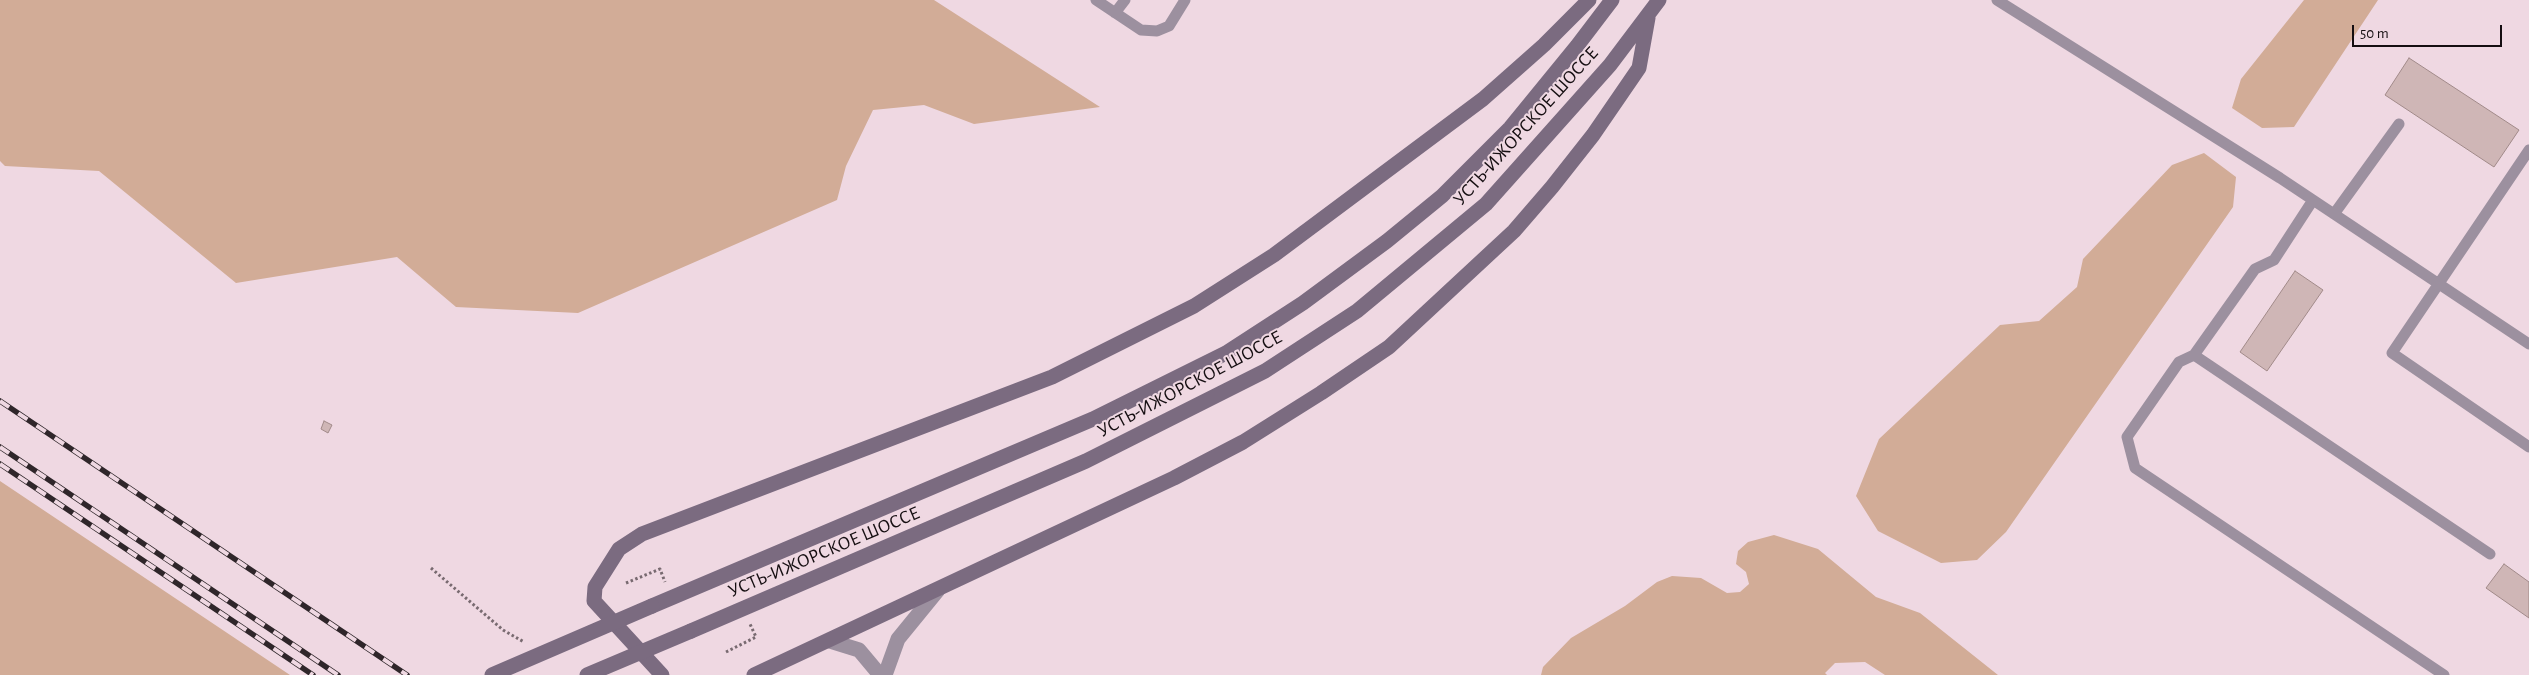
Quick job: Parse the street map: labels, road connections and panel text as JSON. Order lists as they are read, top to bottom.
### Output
{
  "streets": {
    "street": ["УСТЬ-ИЖОРСКОЕ ШОССЕ"]
  },
  "scale_bar": "50 m"
}
